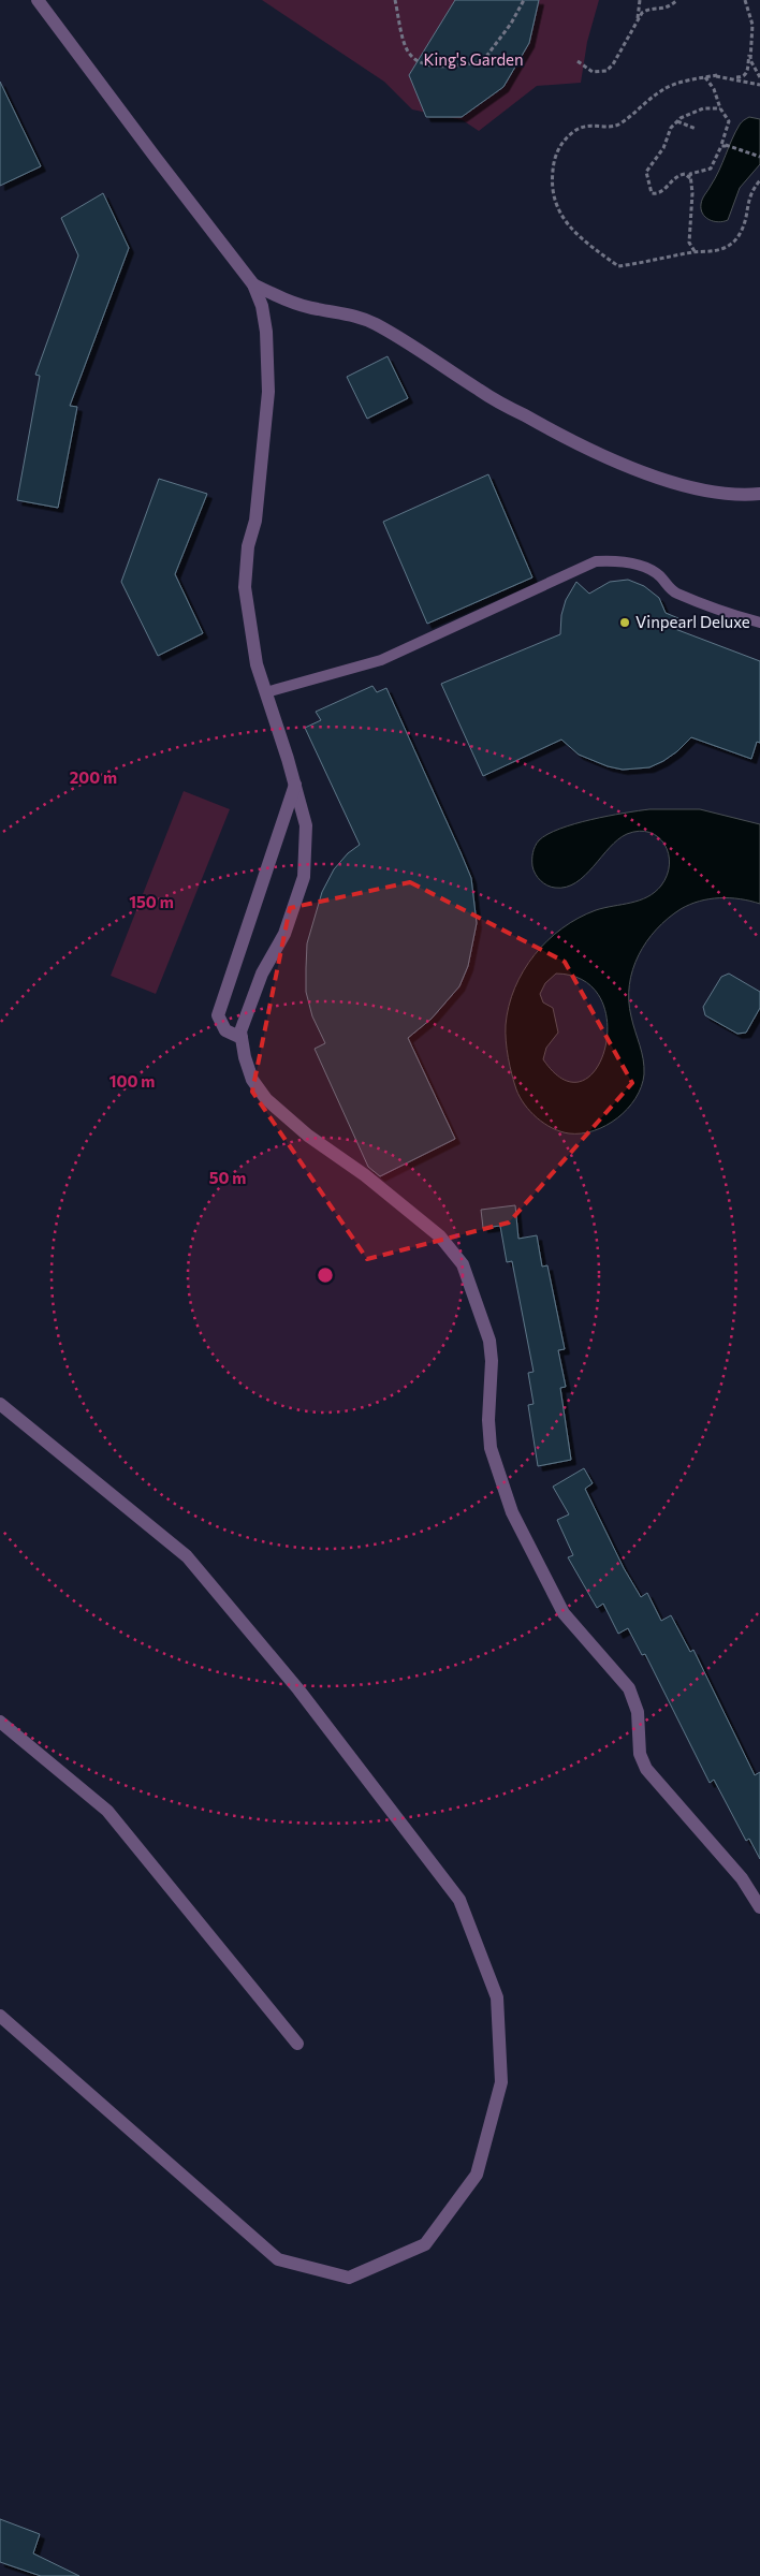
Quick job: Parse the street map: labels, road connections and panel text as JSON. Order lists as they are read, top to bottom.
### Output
{
  "parks": ["King's Garden"],
  "places": ["Vinpearl Deluxe"],
  "rings": [
    "200 m",
    "150 m",
    "100 m",
    "50 m"
  ]
}
